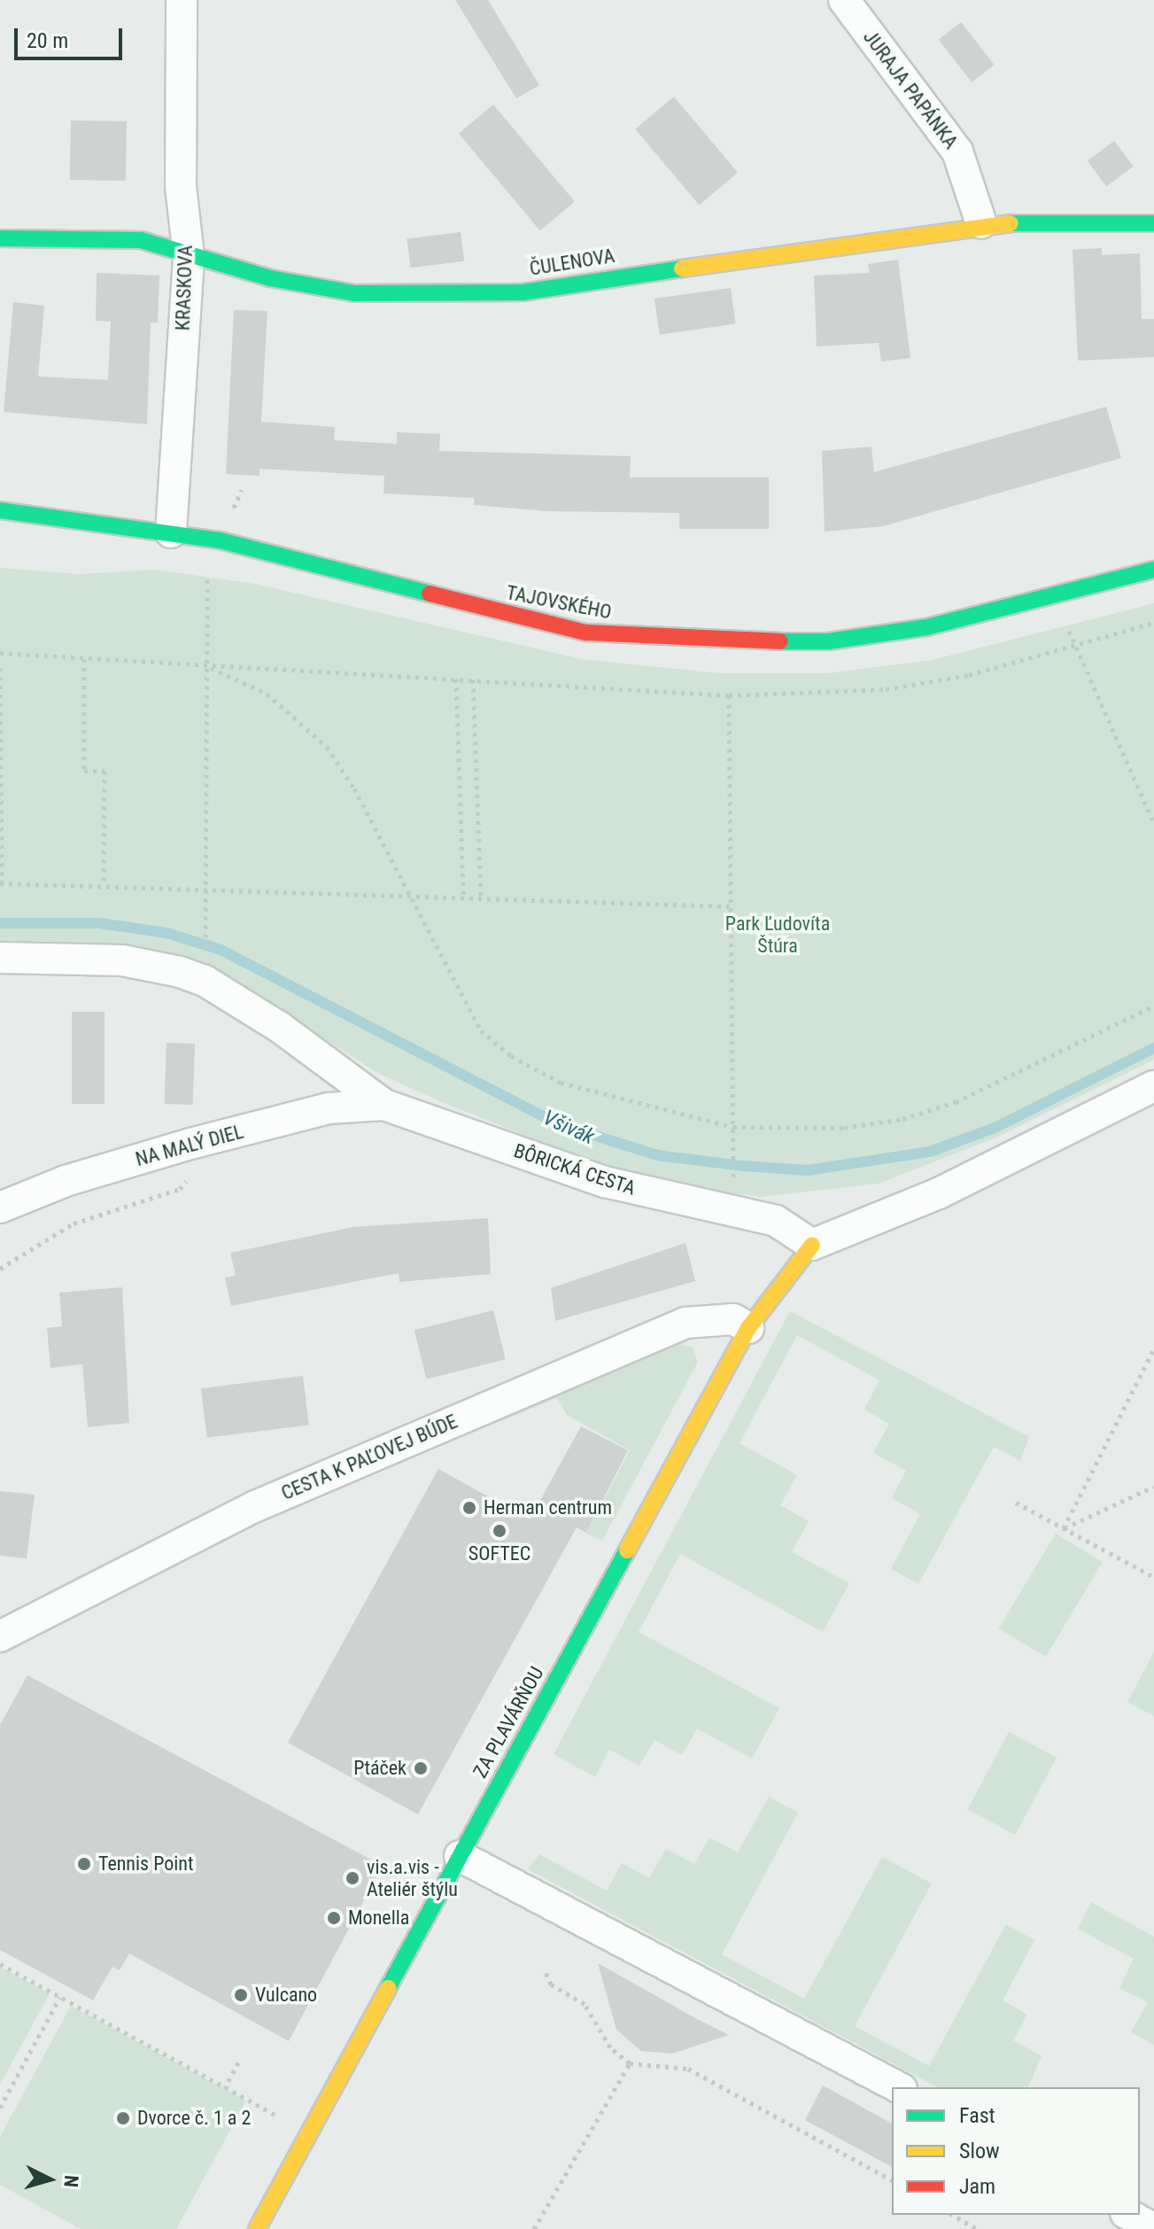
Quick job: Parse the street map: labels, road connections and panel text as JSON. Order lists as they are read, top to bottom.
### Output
{
  "streets": {
    "street": [
      "JURAJA PAPÁNKA",
      "ČULENOVA",
      "KRASKOVA",
      "TAJOVSKÉHO",
      "NA MALÝ DIEL",
      "BÔRICKÁ CESTA",
      "CESTA K PAĽOVEJ BÚDE",
      "ZA PLAVÁRŇOU"
    ]
  },
  "crossings": [
    ["JURAJA PAPÁNKA", "ČULENOVA"],
    ["ČULENOVA", "KRASKOVA"],
    ["KRASKOVA", "TAJOVSKÉHO"],
    ["NA MALÝ DIEL", "BÔRICKÁ CESTA"],
    ["BÔRICKÁ CESTA", "ZA PLAVÁRŇOU"],
    ["CESTA K PAĽOVEJ BÚDE", "ZA PLAVÁRŇOU"]
  ],
  "water": ["Všivák"],
  "parks": ["Park Ľudovíta Štúra"],
  "places": [
    "Herman centrum",
    "SOFTEC",
    "Ptáček",
    "Tennis Point",
    "vis.a.vis - Ateliér štýlu",
    "Monella",
    "Vulcano",
    "Dvorce č. 1 a 2"
  ],
  "legend": ["Fast", "Slow", "Jam"],
  "scale_bar": "20 m",
  "north": "right"
}
